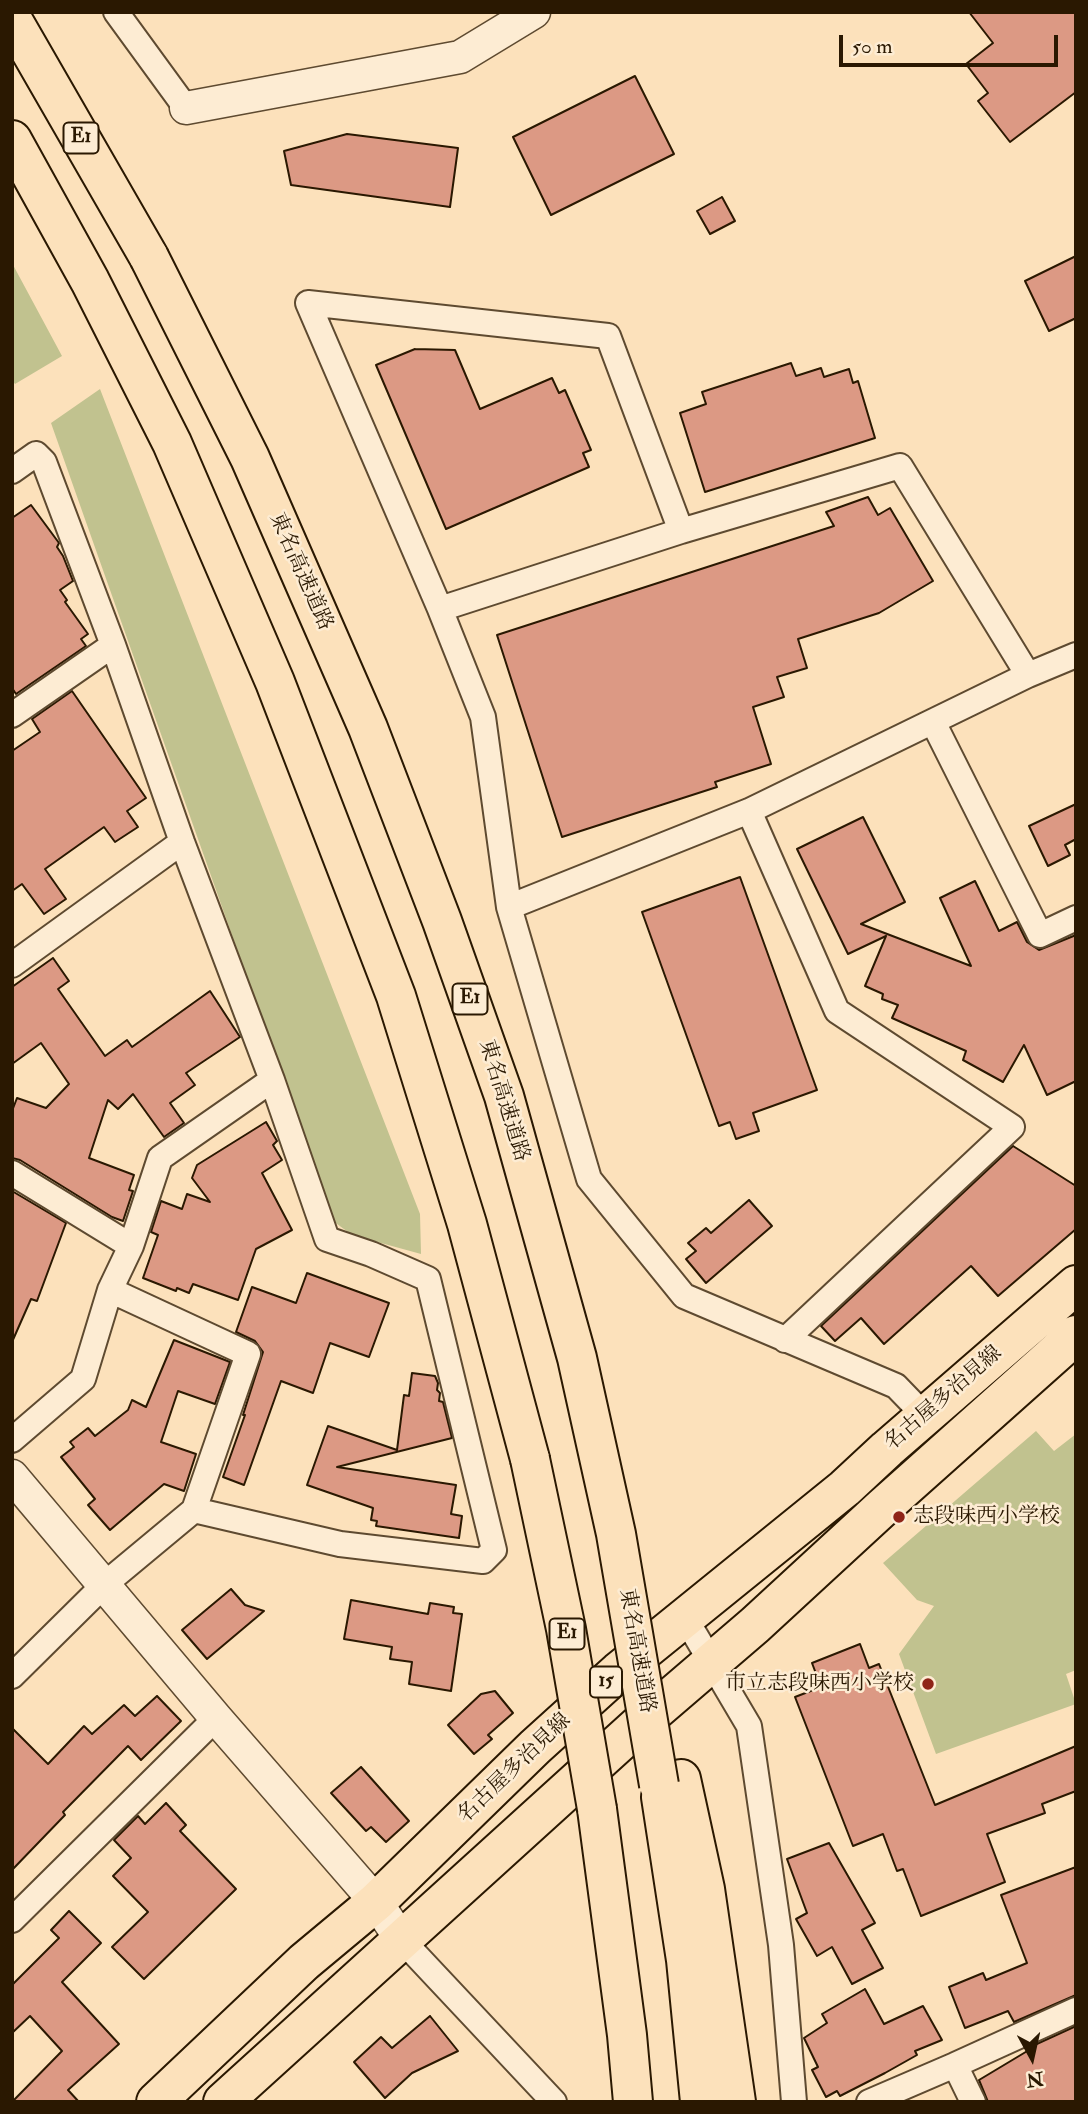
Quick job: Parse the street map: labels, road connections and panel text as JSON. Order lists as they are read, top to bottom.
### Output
{
  "streets": {
    "main road": [
      "E1",
      "東名高速道路",
      "名古屋多治見線",
      "15"
    ]
  },
  "places": ["志段味西小学校", "市立志段味西小学校"],
  "scale_bar": "50 m",
  "north": "bottom"
}
